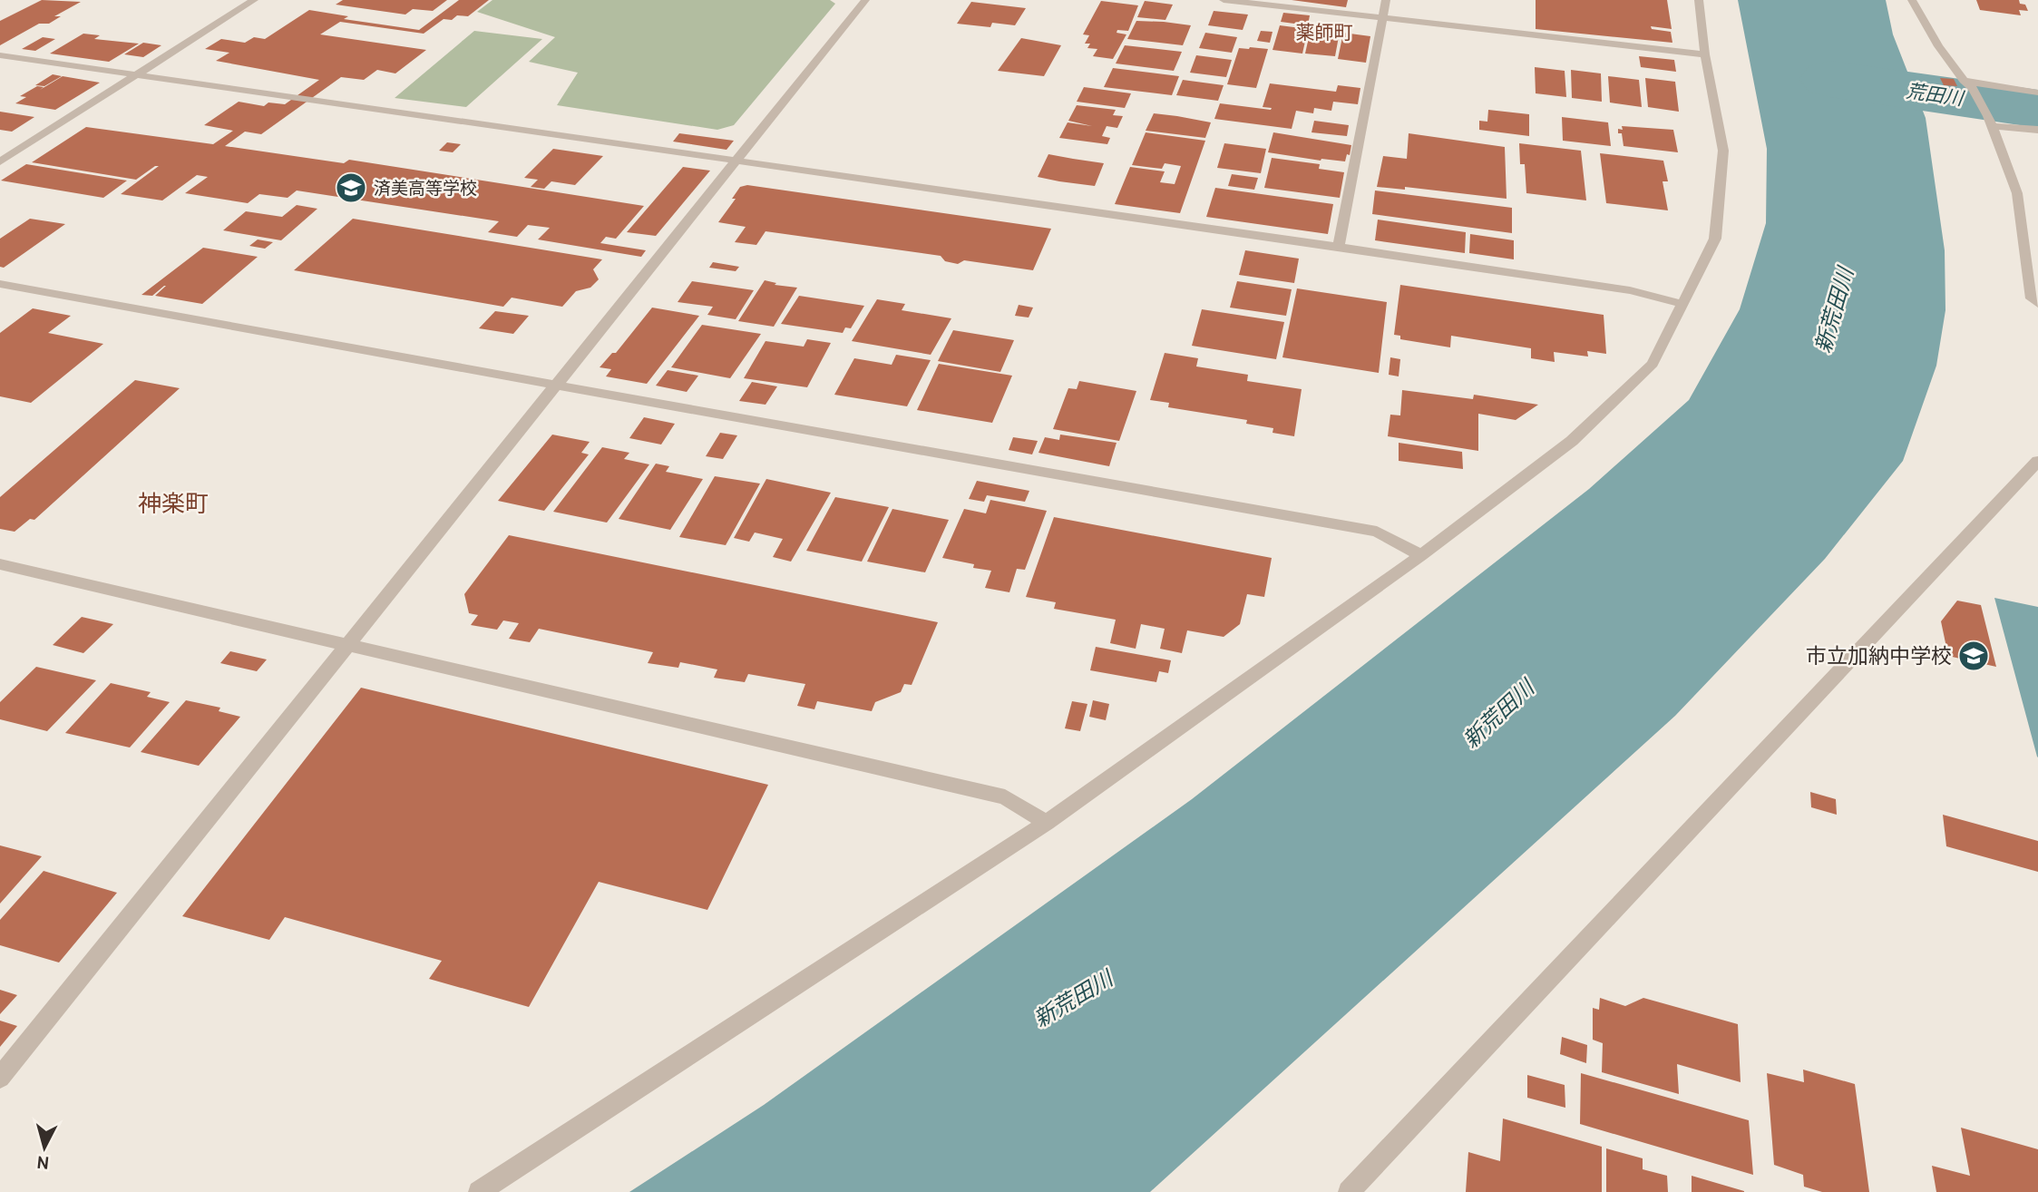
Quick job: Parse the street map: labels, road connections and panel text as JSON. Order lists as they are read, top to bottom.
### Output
{
  "districts": ["薬師町", "神楽町"],
  "water": ["荒田川", "新荒田川"],
  "places": {
    "school or university": ["済美高等学校", "市立加納中学校"]
  },
  "north": "bottom"
}
